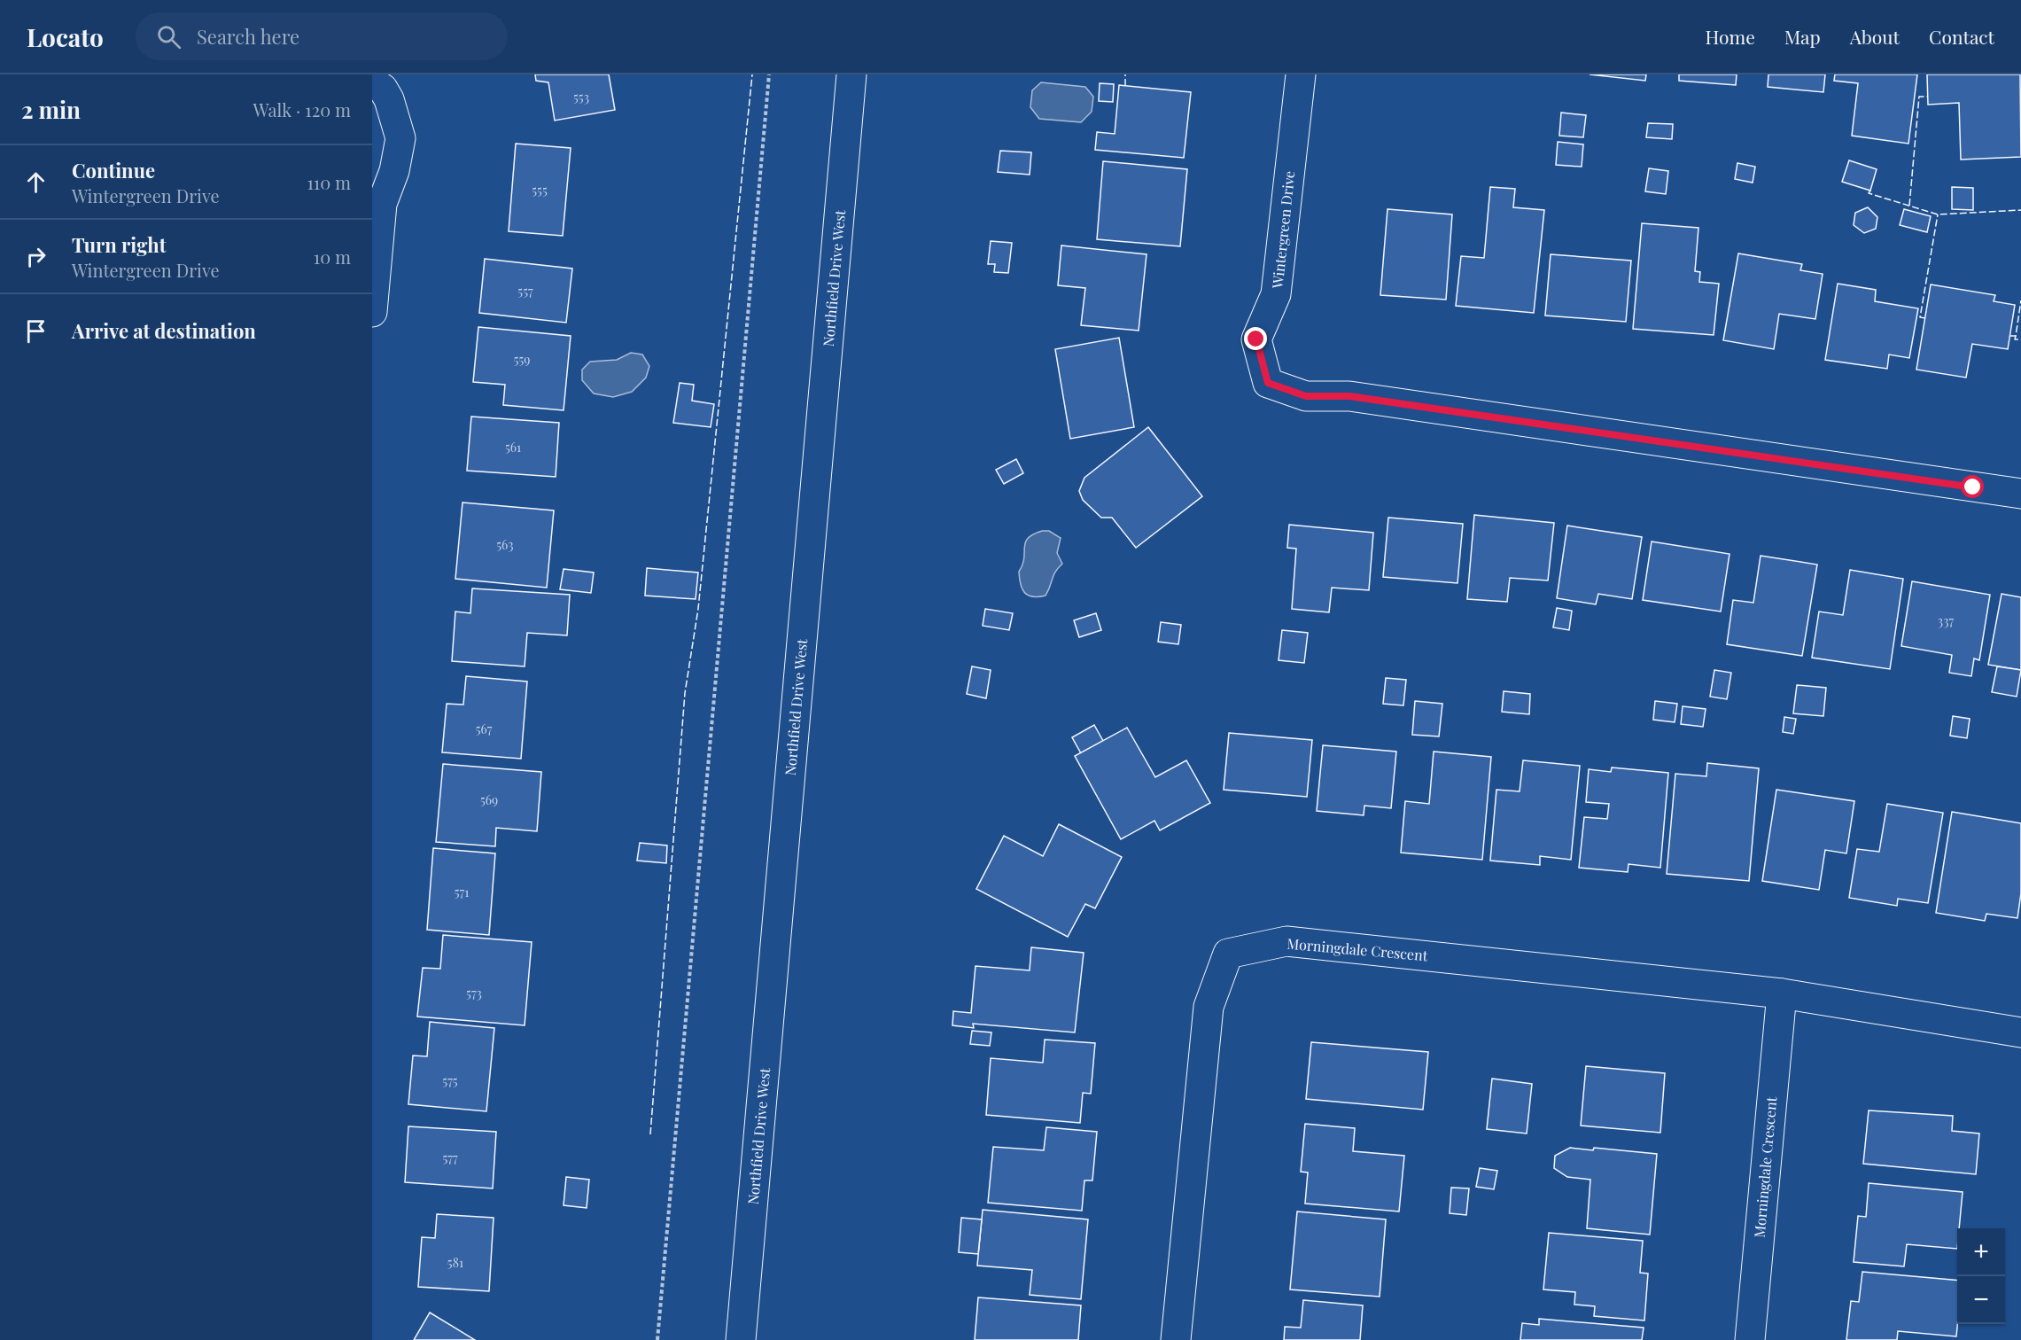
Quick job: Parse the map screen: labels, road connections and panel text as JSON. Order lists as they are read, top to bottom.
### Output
{
  "streets": {
    "street": ["Wintergreen Drive", "Northfield Drive West", "Morningdale Crescent"]
  },
  "house_numbers": [
    "553",
    "555",
    "557",
    "559",
    "561",
    "563",
    "337",
    "567",
    "569",
    "571",
    "573",
    "575",
    "577",
    "581"
  ],
  "page": {
    "header": "Locato",
    "search": "Search here",
    "nav": [
      "Home",
      "Map",
      "About",
      "Contact"
    ],
    "heading": ["2 min", "Walk · 120 m"],
    "list": [
      ["Continue", "Wintergreen Drive", "110 m"],
      ["Turn right", "Wintergreen Drive", "10 m"],
      "Arrive at destination"
    ],
    "map_buttons": ["+", "−"]
  }
}
